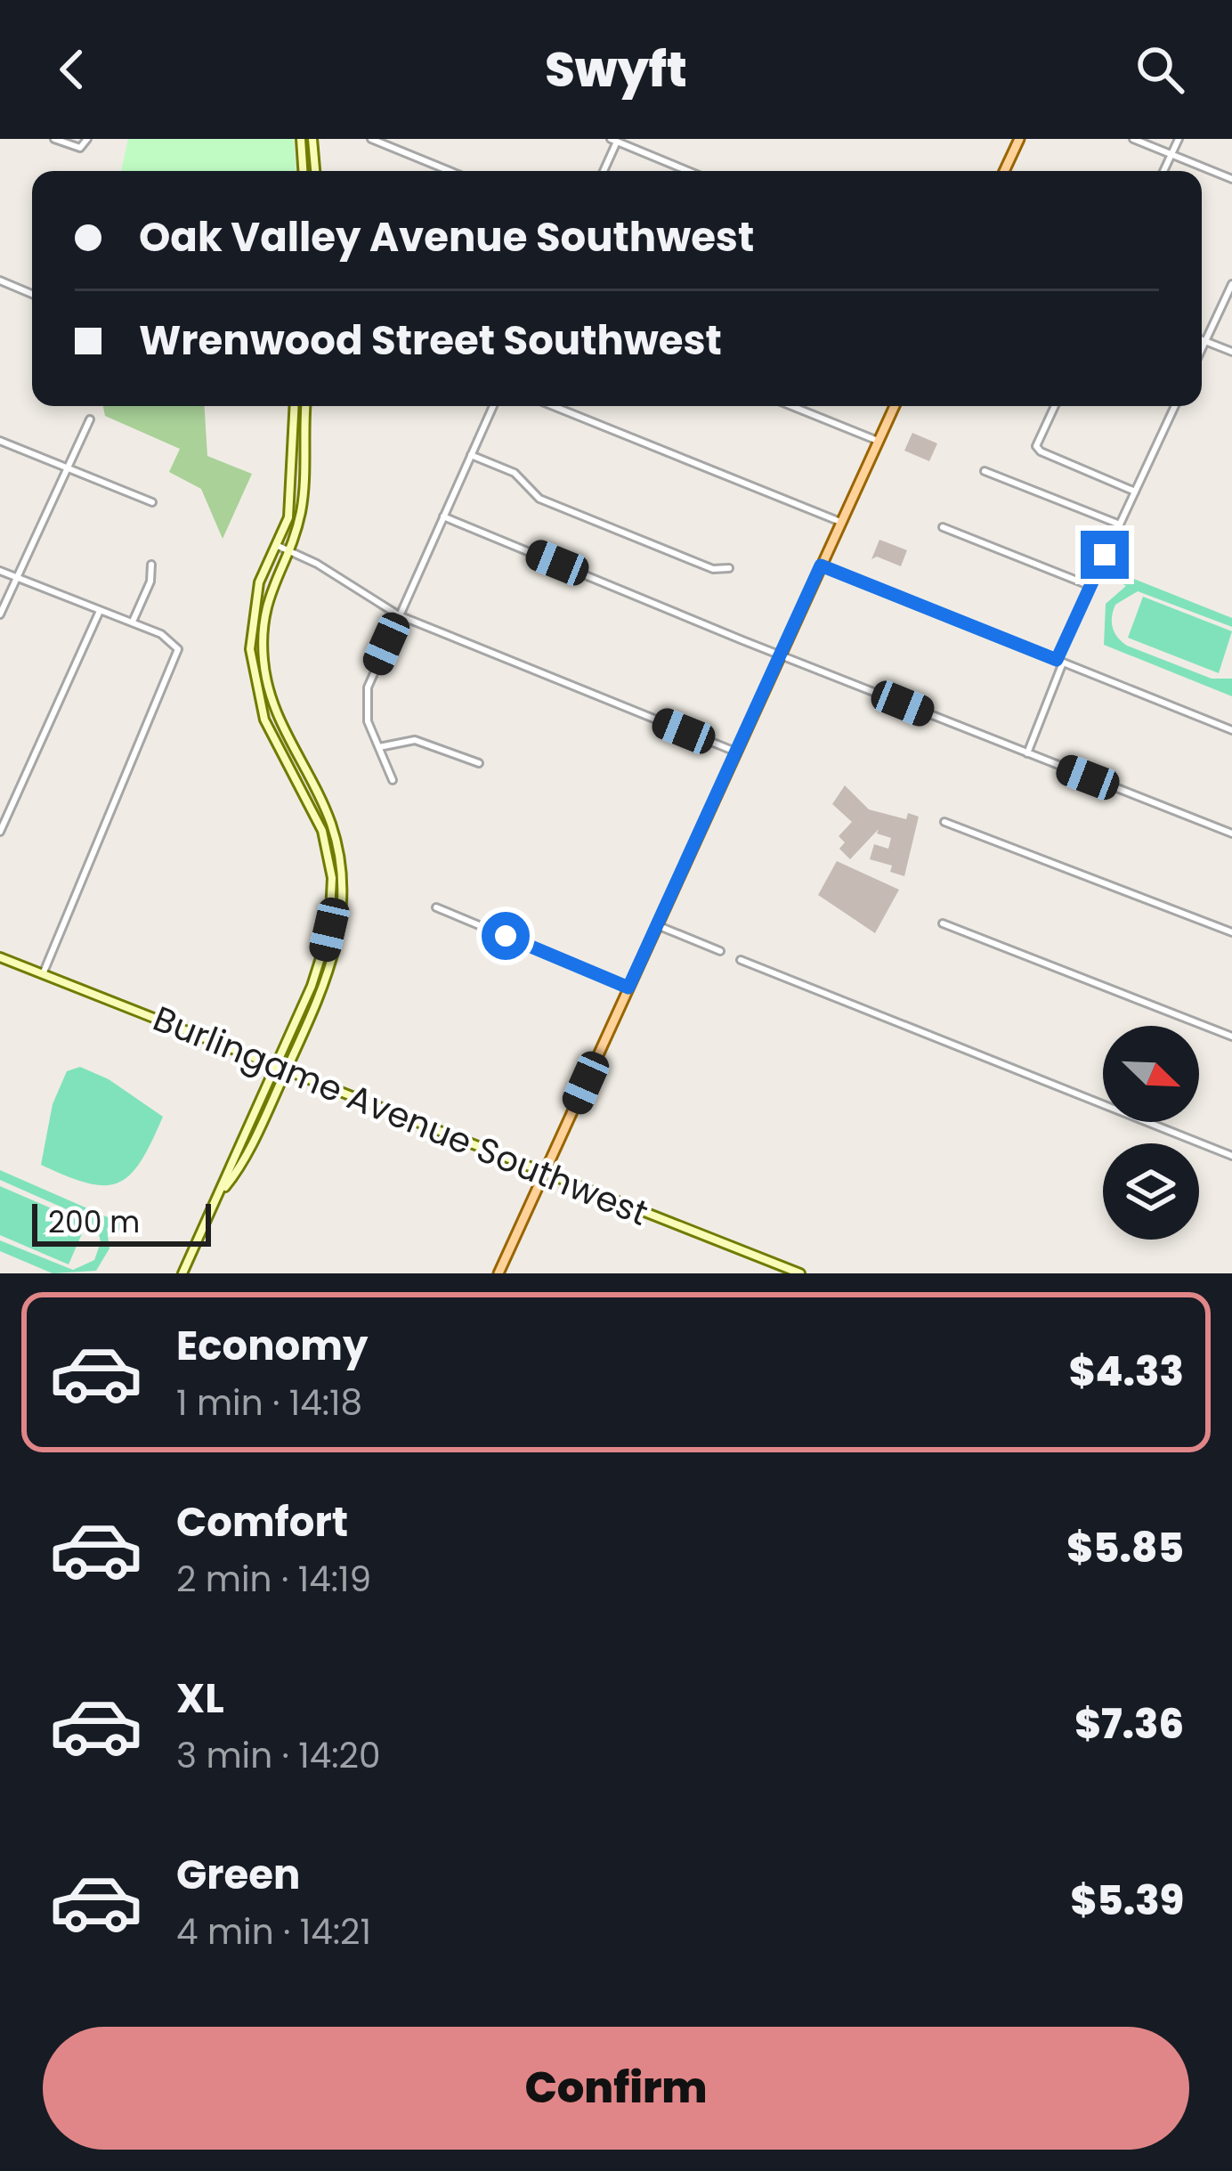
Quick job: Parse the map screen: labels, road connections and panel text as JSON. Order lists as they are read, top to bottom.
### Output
{
  "streets": {
    "street": ["Burlingame Avenue Southwest"]
  },
  "scale_bar": "200 m",
  "north": "bottom right",
  "page": {
    "header": "Swyft",
    "banner": ["Oak Valley Avenue Southwest", "Wrenwood Street Southwest"],
    "scale": "200 m",
    "list": [
      {
        "name": "Economy",
        "note": "1 min · 14:18",
        "value": "$4.33"
      },
      {
        "name": "Comfort",
        "note": "2 min · 14:19",
        "value": "$5.85"
      },
      {
        "name": "XL",
        "note": "3 min · 14:20",
        "value": "$7.36"
      },
      {
        "name": "Green",
        "note": "4 min · 14:21",
        "value": "$5.39"
      }
    ],
    "buttons": "Confirm"
  }
}
